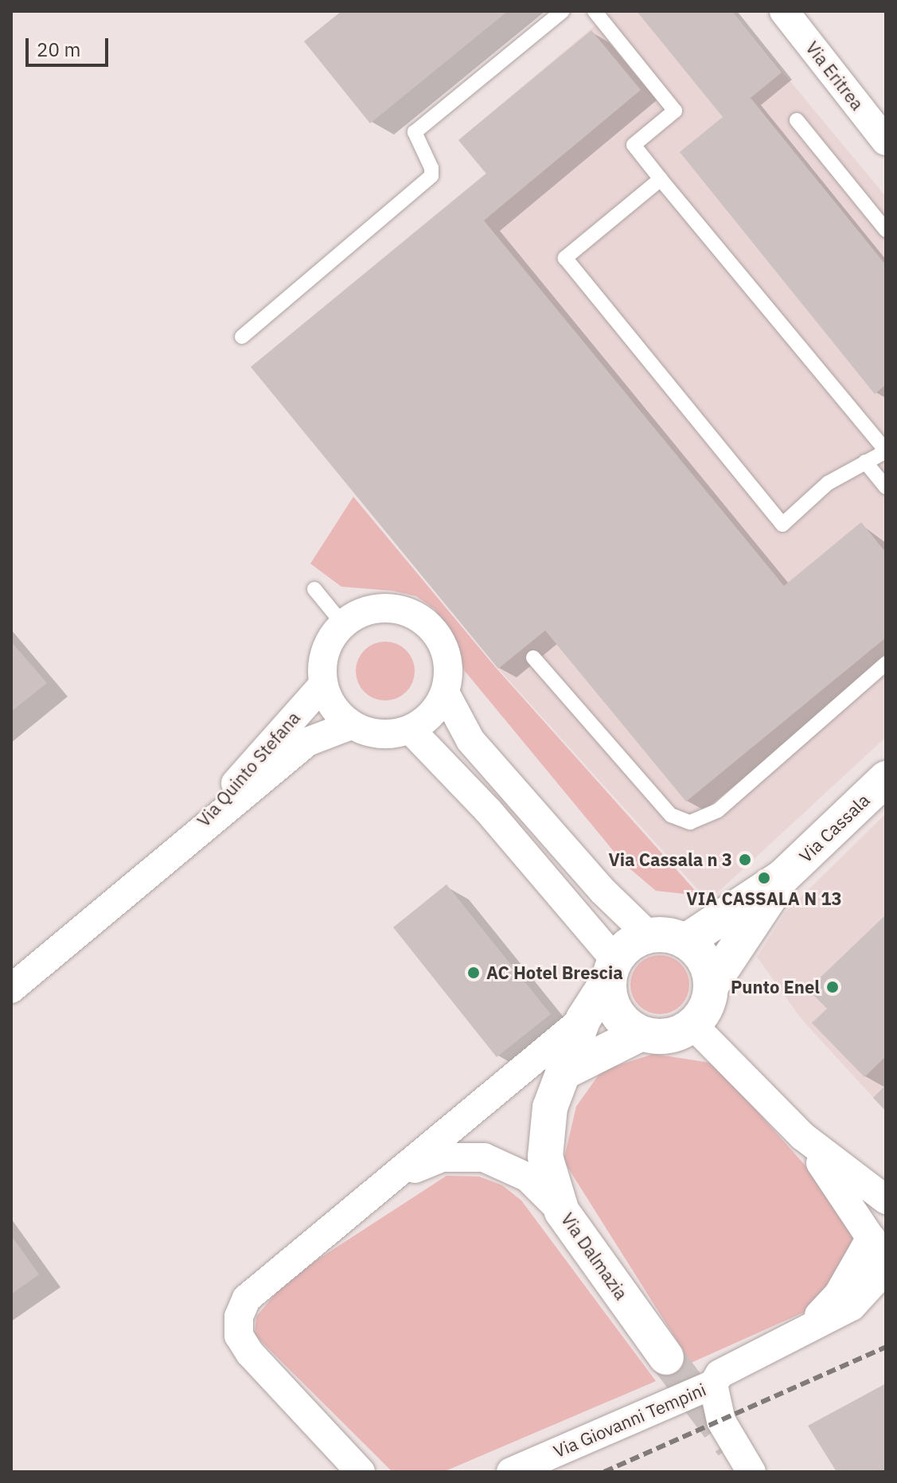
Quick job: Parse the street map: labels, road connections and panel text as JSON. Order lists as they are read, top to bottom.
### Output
{
  "streets": {
    "main road": ["Via Cassala", "Via Dalmazia"],
    "street": ["Via Eritrea", "Via Quinto Stefana", "Via Giovanni Tempini"]
  },
  "crossings": [
    ["Via Cassala", "Via Dalmazia"]
  ],
  "places": [
    "Via Cassala n 3",
    "VIA CASSALA N 13",
    "AC Hotel Brescia",
    "Punto Enel"
  ],
  "scale_bar": "20 m"
}
